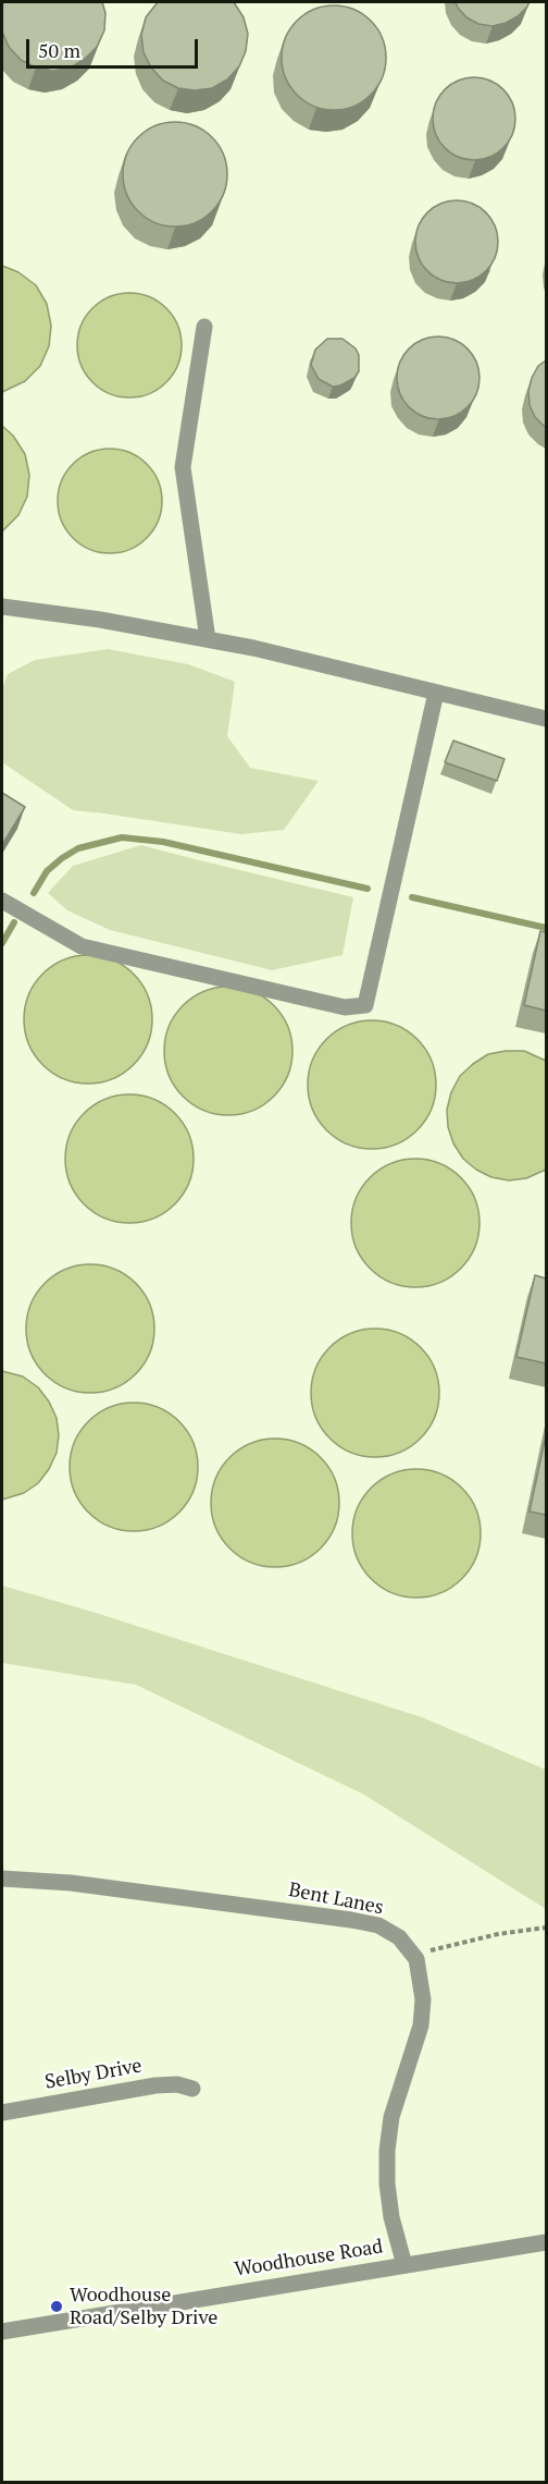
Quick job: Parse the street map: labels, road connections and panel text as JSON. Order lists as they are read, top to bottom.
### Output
{
  "streets": {
    "street": ["Bent Lanes", "Selby Drive", "Woodhouse Road"]
  },
  "places": ["Woodhouse Road/Selby Drive"],
  "scale_bar": "50 m"
}
